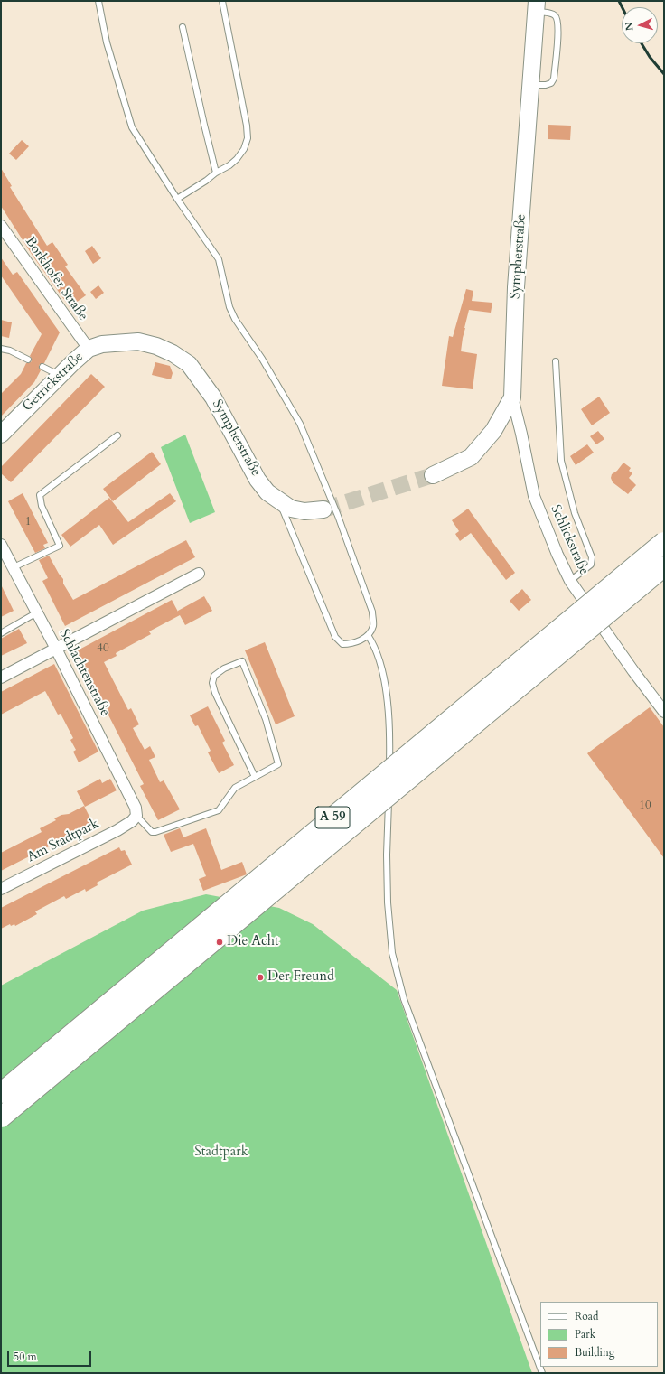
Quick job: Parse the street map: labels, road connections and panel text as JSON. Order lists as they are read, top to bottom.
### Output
{
  "streets": {
    "highway": ["A 59"],
    "street": [
      "Sympherstraße",
      "Borkhofer Straße",
      "Gerrickstraße",
      "Schlickstraße",
      "Schlachtenstraße",
      "Am Stadtpark"
    ]
  },
  "crossings": [
    ["Sympherstraße", "Gerrickstraße"],
    ["Sympherstraße", "Schlickstraße"],
    ["Borkhofer Straße", "Gerrickstraße"],
    ["Schlachtenstraße", "Am Stadtpark"]
  ],
  "parks": ["Stadtpark"],
  "places": ["Die Acht", "Der Freund"],
  "house_numbers": ["1", "40", "10"],
  "legend": ["Road", "Park", "Building"],
  "scale_bar": "50 m",
  "north": "left"
}
